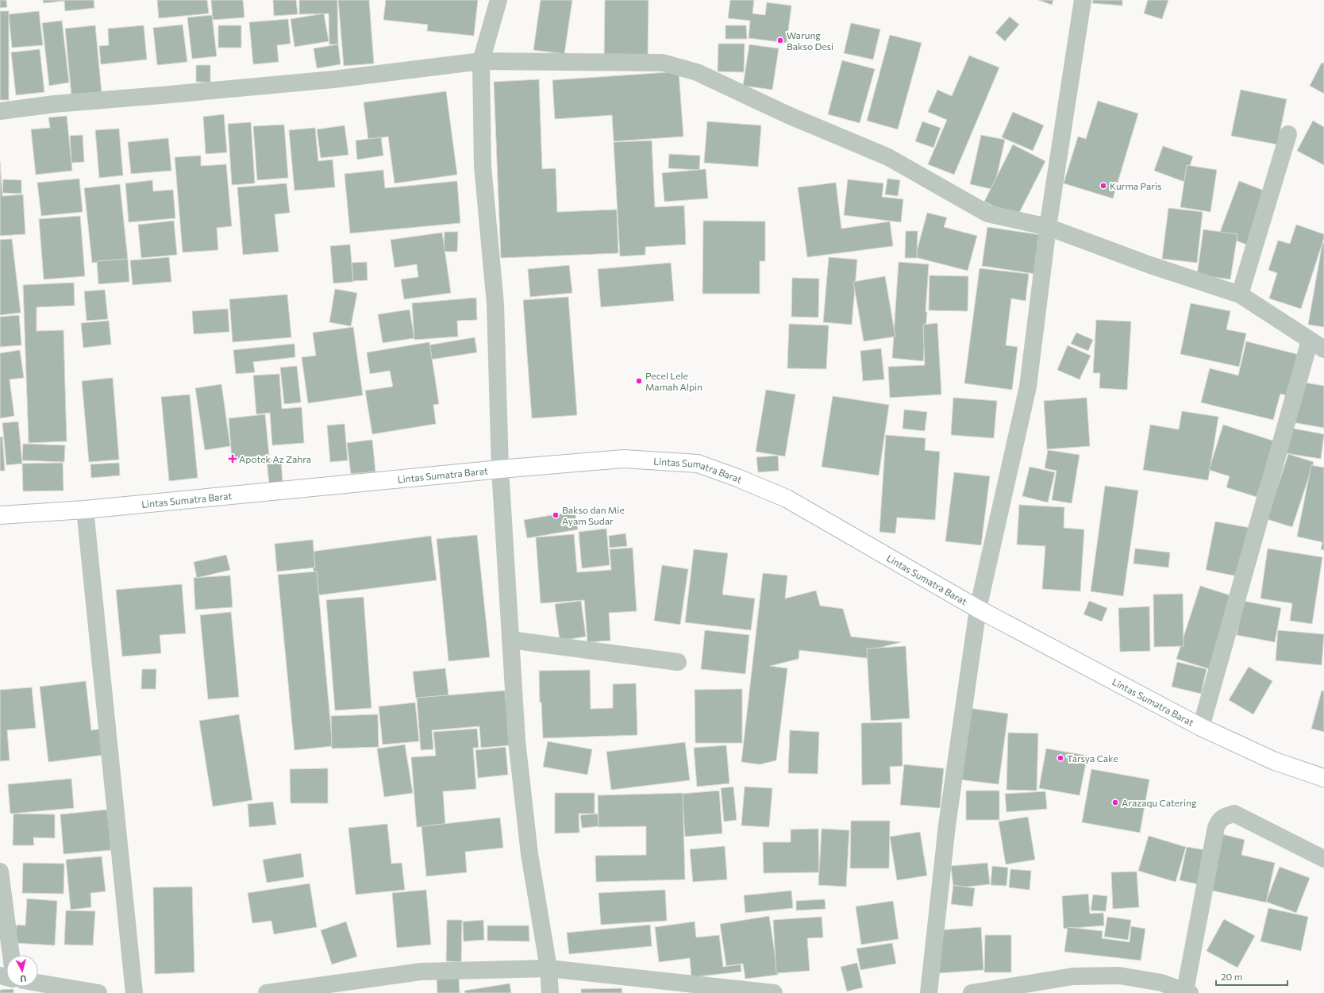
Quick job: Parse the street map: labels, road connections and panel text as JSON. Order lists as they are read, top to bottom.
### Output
{
  "streets": {
    "highway": ["Lintas Sumatra Barat"]
  },
  "places": {
    "other": [
      "Warung Bakso Desi",
      "Kurma Paris",
      "Pecel Lele Mamah Alpin",
      "Bakso dan Mie Ayam Sudar",
      "Tarsya Cake",
      "Arazaqu Catering"
    ],
    "health": ["Apotek Az Zahra"]
  },
  "scale_bar": "20 m",
  "north": "bottom"
}
